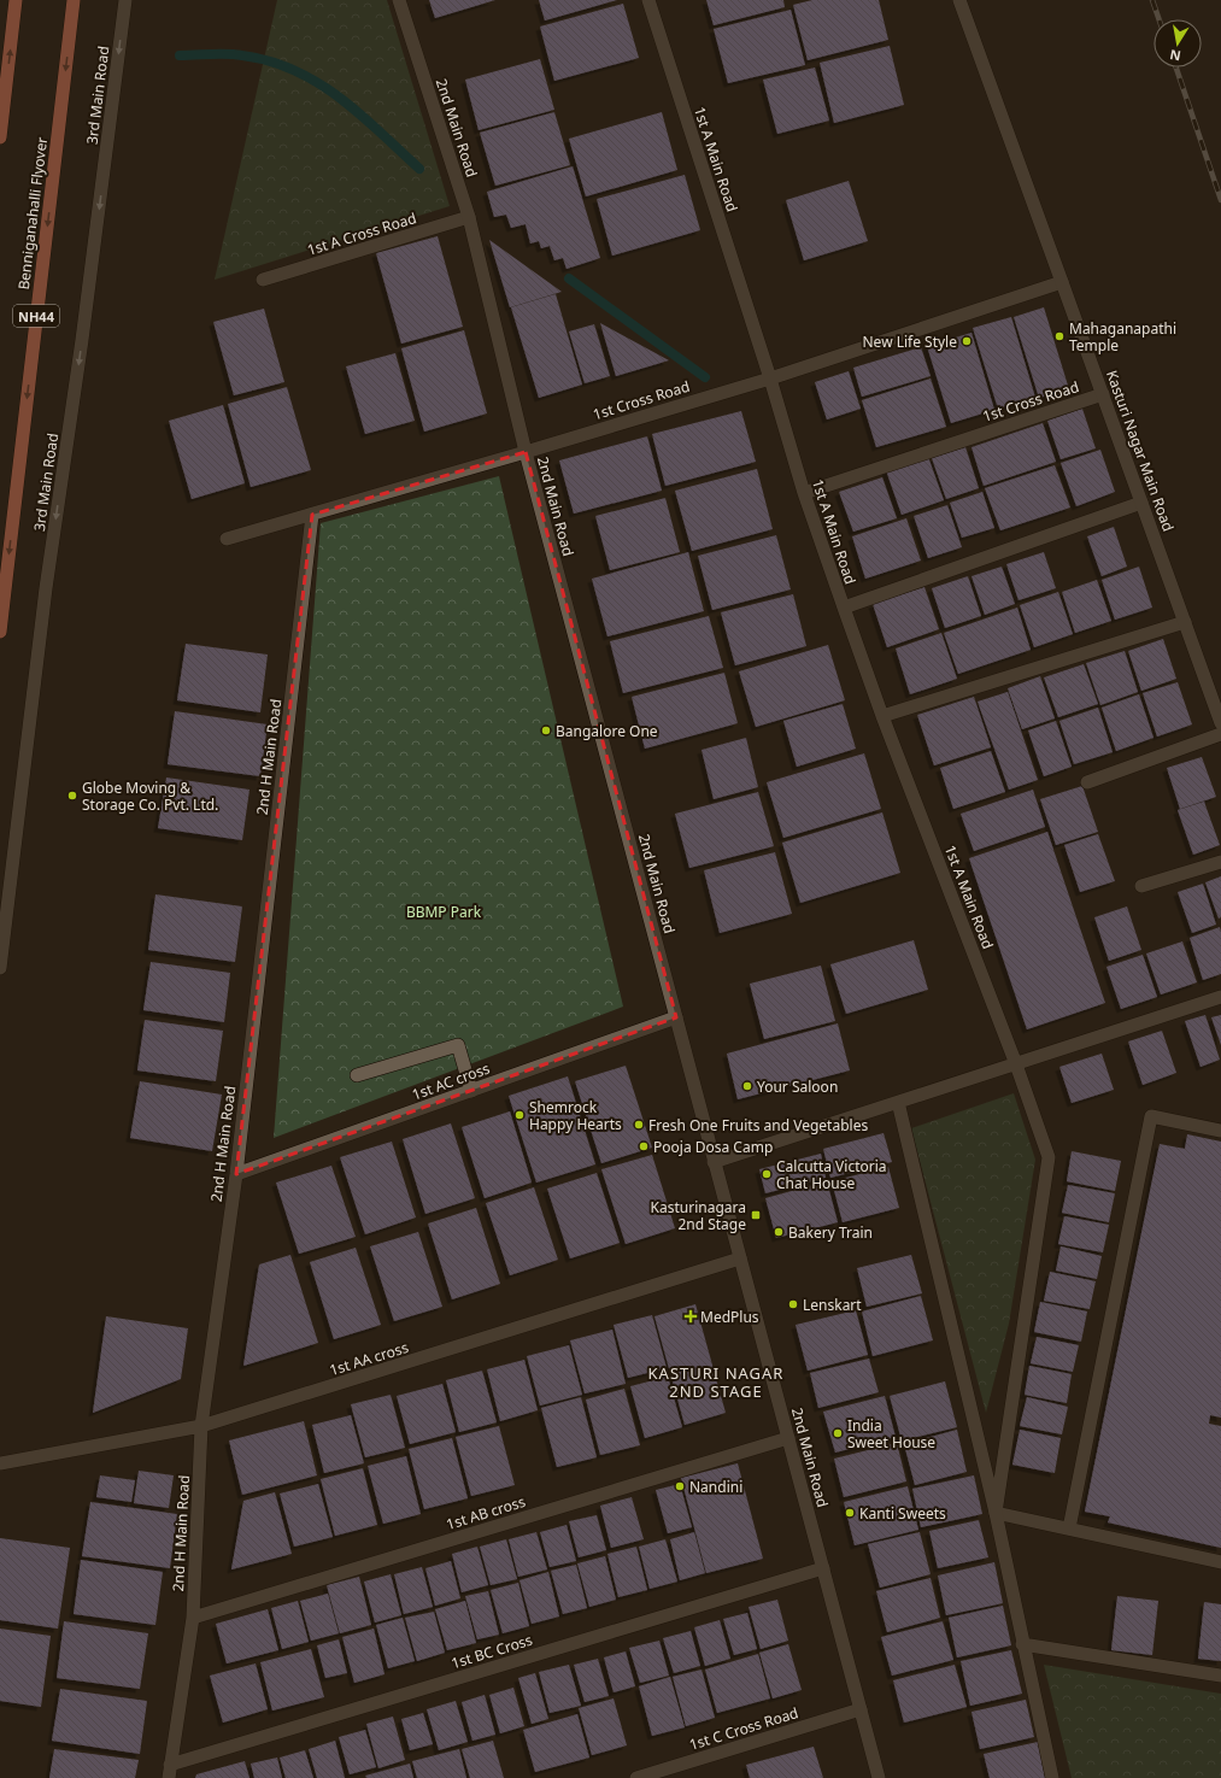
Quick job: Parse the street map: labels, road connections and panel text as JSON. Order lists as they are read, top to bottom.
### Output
{
  "streets": {
    "highway": ["Benniganahalli Flyover", "NH44"],
    "street": [
      "3rd Main Road",
      "2nd Main Road",
      "1st A Main Road",
      "1st A Cross Road",
      "1st Cross Road",
      "Kasturi Nagar Main Road",
      "2nd H Main Road",
      "1st AC cross",
      "1st AA cross",
      "1st AB cross",
      "1st BC Cross",
      "1st C Cross Road"
    ]
  },
  "crossings": [
    ["2nd Main Road", "1st A Cross Road"],
    ["2nd Main Road", "1st Cross Road"],
    ["2nd Main Road", "1st AC cross"],
    ["2nd Main Road", "1st AA cross"],
    ["2nd Main Road", "1st AB cross"],
    ["2nd Main Road", "1st BC Cross"],
    ["2nd Main Road", "1st C Cross Road"],
    ["1st A Main Road", "1st Cross Road"],
    ["1st Cross Road", "Kasturi Nagar Main Road"],
    ["1st Cross Road", "2nd H Main Road"],
    ["2nd H Main Road", "1st AC cross"],
    ["2nd H Main Road", "1st AA cross"],
    ["2nd H Main Road", "1st AB cross"],
    ["2nd H Main Road", "1st BC Cross"]
  ],
  "one_way": ["3rd Main Road", "Benniganahalli Flyover"],
  "districts": ["KASTURI NAGAR 2ND STAGE"],
  "parks": ["BBMP Park"],
  "places": {
    "other": [
      "Mahaganapathi Temple",
      "New Life Style",
      "Bangalore One",
      "Globe Moving & Storage Co. Pvt. Ltd.",
      "Your Saloon",
      "Shemrock Happy Hearts",
      "Fresh One Fruits and Vegetables",
      "Pooja Dosa Camp",
      "Calcutta Victoria Chat House",
      "Bakery Train",
      "Lenskart",
      "India Sweet House",
      "Nandini",
      "Kanti Sweets"
    ],
    "transit": ["Kasturinagara 2nd Stage"],
    "health": ["MedPlus"]
  },
  "north": "bottom"
}
